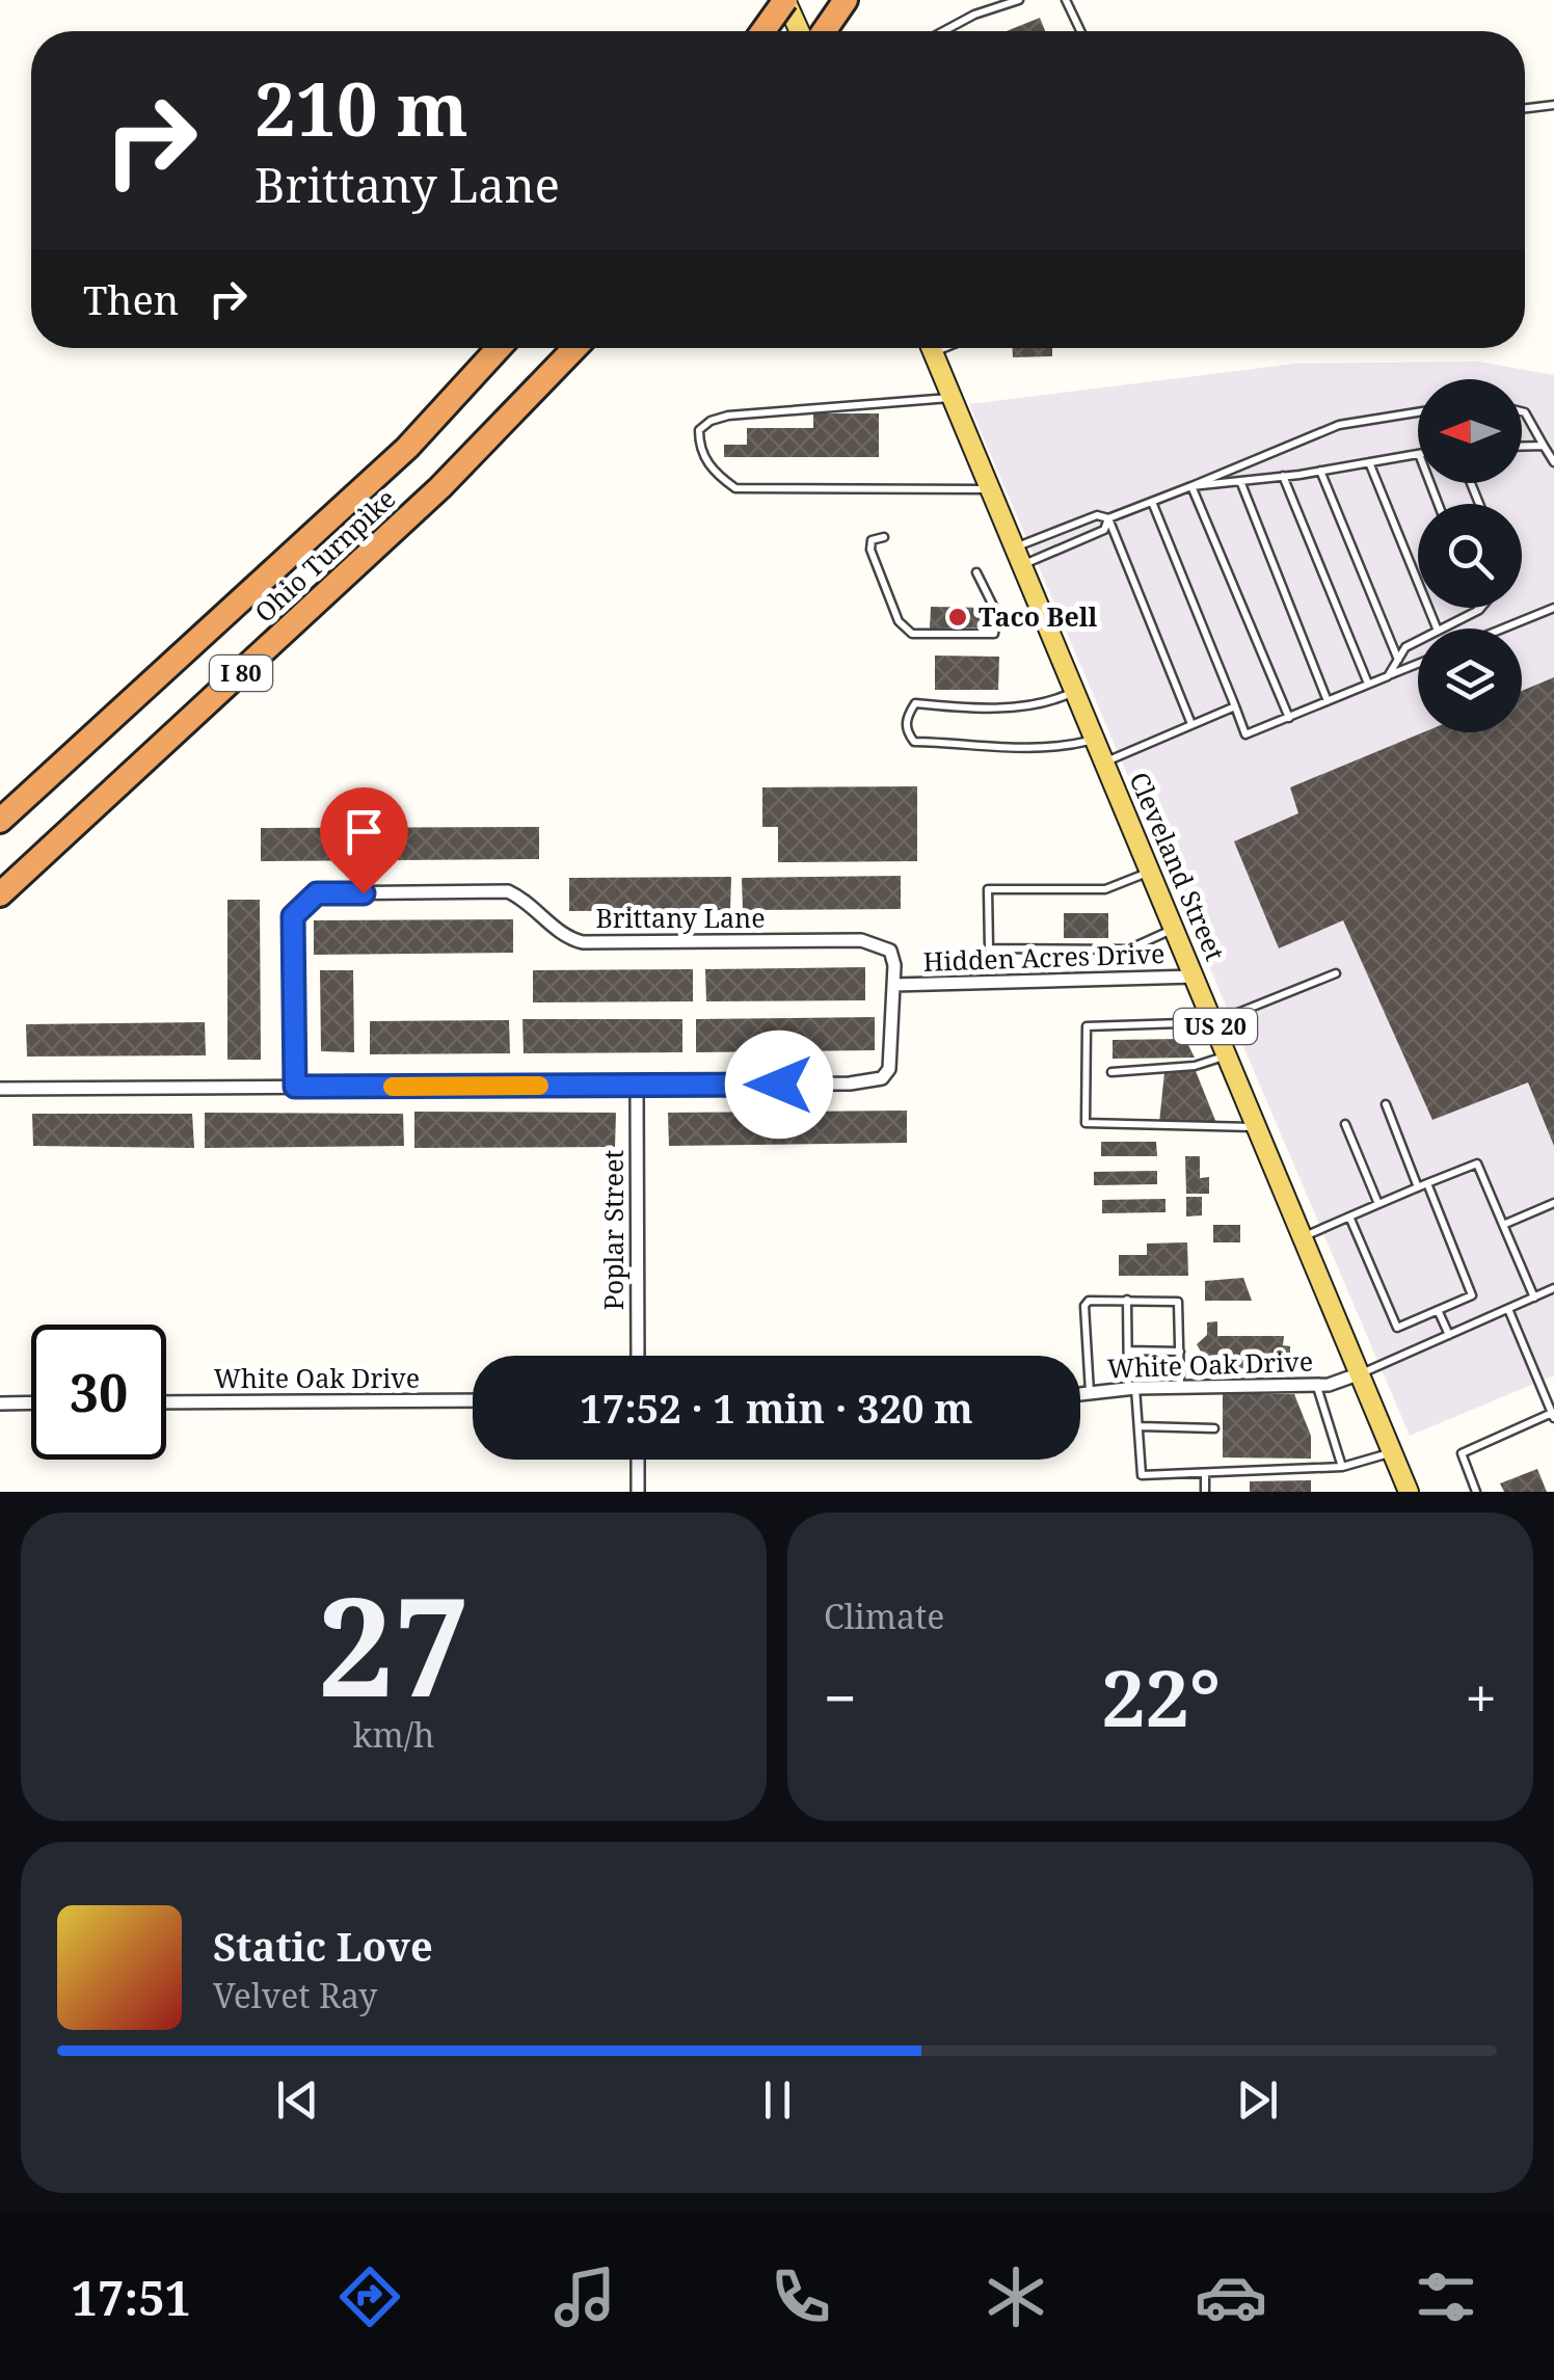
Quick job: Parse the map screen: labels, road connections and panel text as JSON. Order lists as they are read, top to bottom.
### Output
{
  "streets": {
    "highway": ["Ohio Turnpike", "I 80"],
    "main road": ["Cleveland Street", "US 20"],
    "street": [
      "Brittany Lane",
      "Hidden Acres Drive",
      "Poplar Street",
      "White Oak Drive"
    ]
  },
  "crossings": [
    ["Cleveland Street", "Hidden Acres Drive"],
    ["Cleveland Street", "White Oak Drive"],
    ["Brittany Lane", "Hidden Acres Drive"]
  ],
  "places": ["Taco Bell"],
  "north": "left",
  "page": {
    "turn": ["210 m", "Brittany Lane"],
    "then": "Then",
    "limit": "30",
    "trip": "17:52 · 1 min · 320 m",
    "tile": [
      ["27", "km/h"],
      "Climate"
    ],
    "heat": ["−", "22°", "+"],
    "song": ["Static Love", "Velvet Ray"],
    "tabs": "17:51"
  }
}
